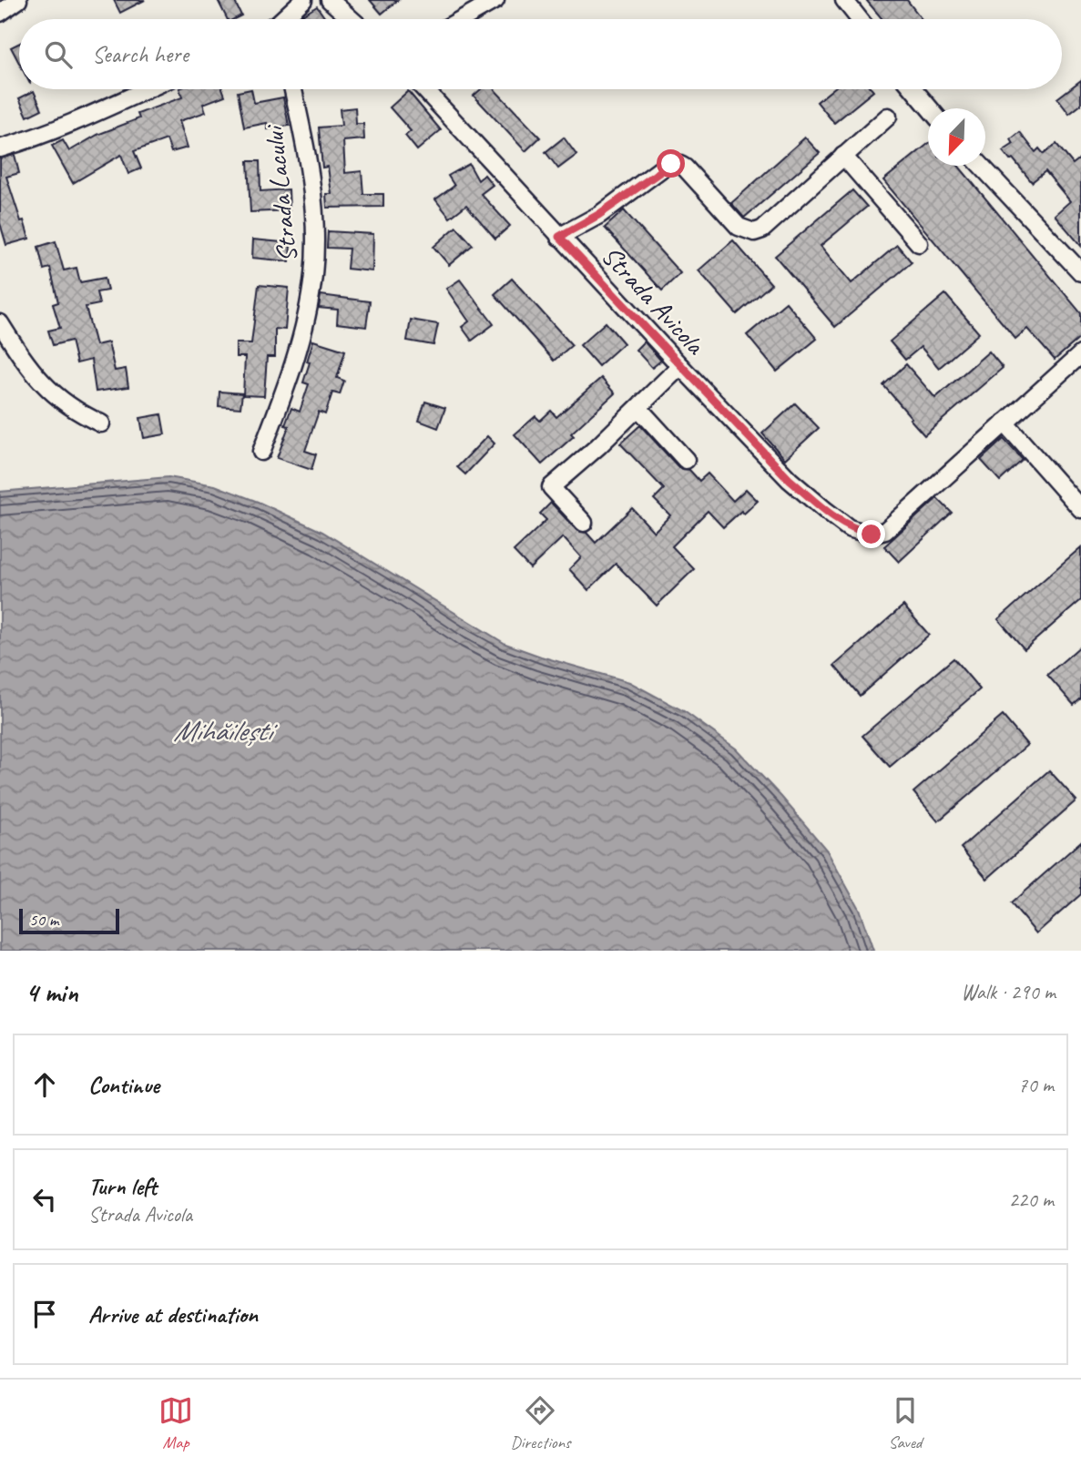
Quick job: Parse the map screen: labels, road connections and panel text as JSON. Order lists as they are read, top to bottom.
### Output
{
  "streets": {
    "street": ["Strada Lacului", "Strada Avicola"]
  },
  "water": ["Mihăilești"],
  "scale_bar": "50 m",
  "north": "bottom left",
  "page": {
    "search": "Search here",
    "scale": "50 m",
    "heading": ["4 min", "Walk · 290 m"],
    "list": [
      ["Continue", "70 m"],
      ["Turn left", "Strada Avicola", "220 m"],
      "Arrive at destination"
    ],
    "nav": ["Map", "Directions", "Saved"]
  }
}
